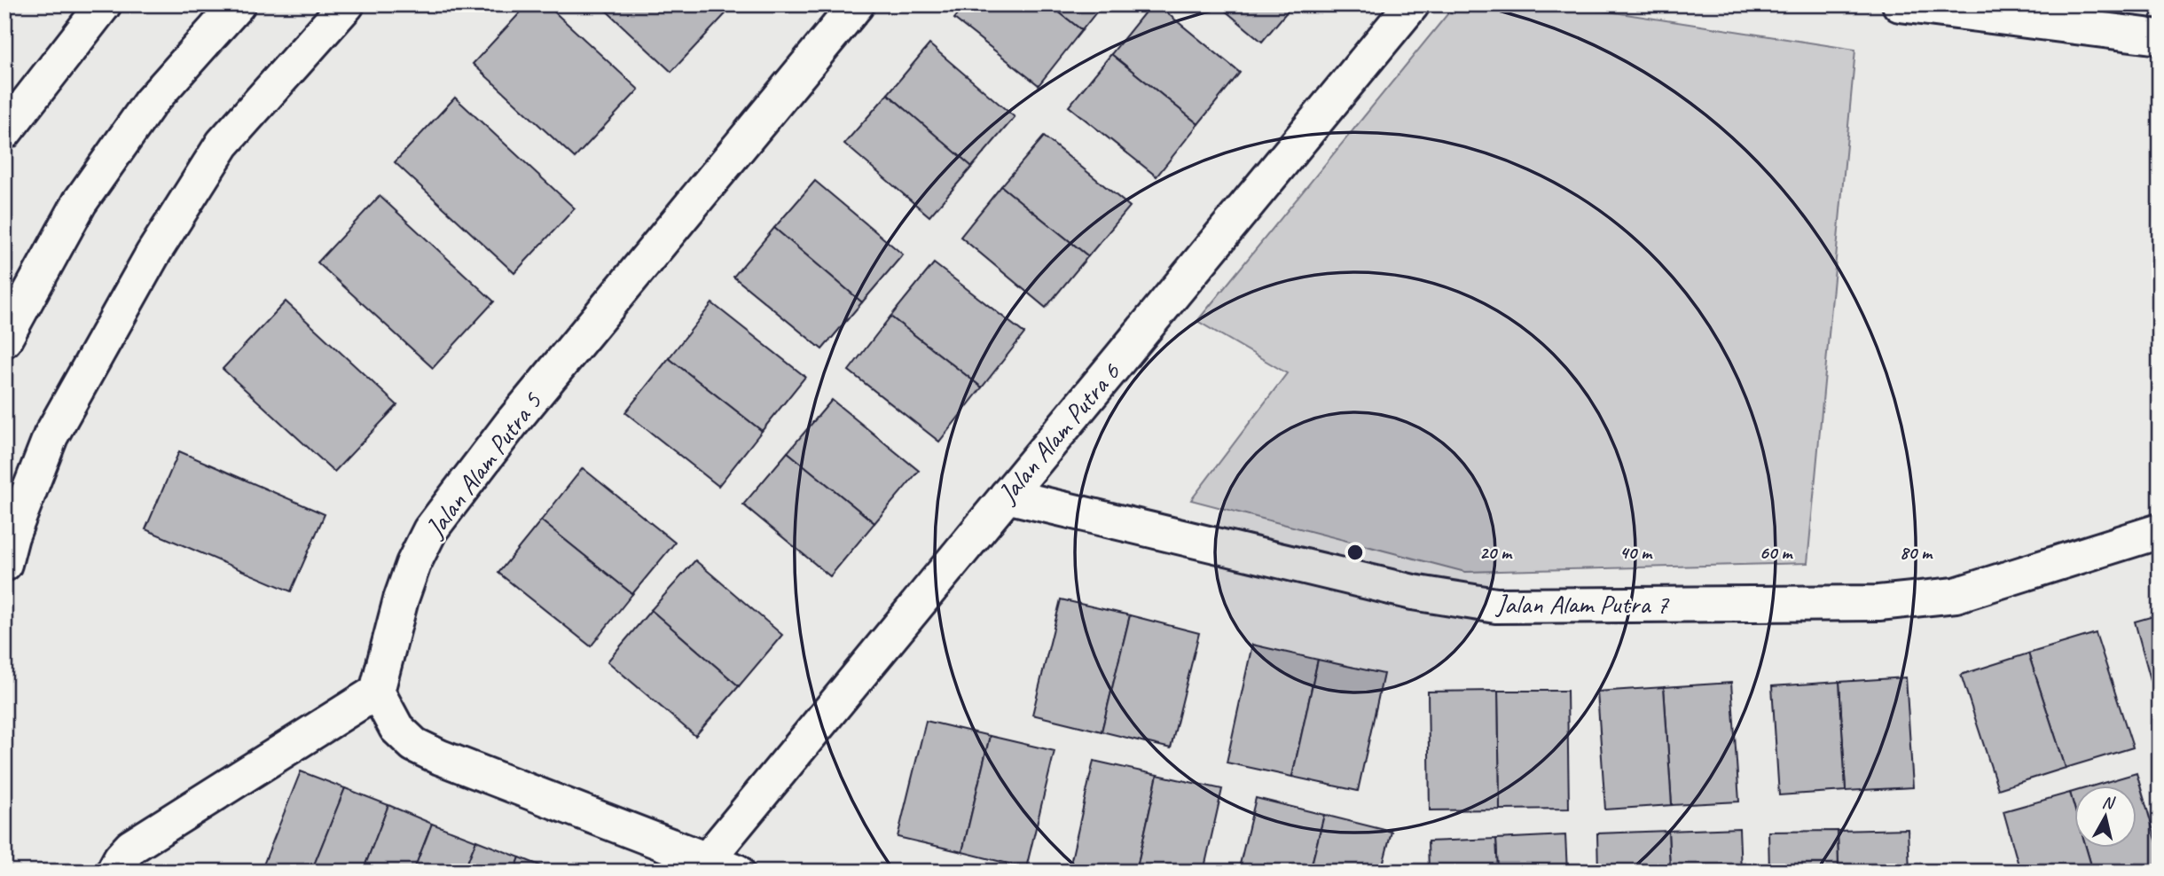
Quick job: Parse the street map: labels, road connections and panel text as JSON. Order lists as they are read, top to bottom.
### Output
{
  "streets": {
    "street": ["Jalan Alam Putra 6", "Jalan Alam Putra 5", "Jalan Alam Putra 7"]
  },
  "crossings": [
    ["Jalan Alam Putra 6", "Jalan Alam Putra 7"]
  ],
  "north": "top",
  "rings": [
    "20 m",
    "40 m",
    "60 m",
    "80 m"
  ]
}
